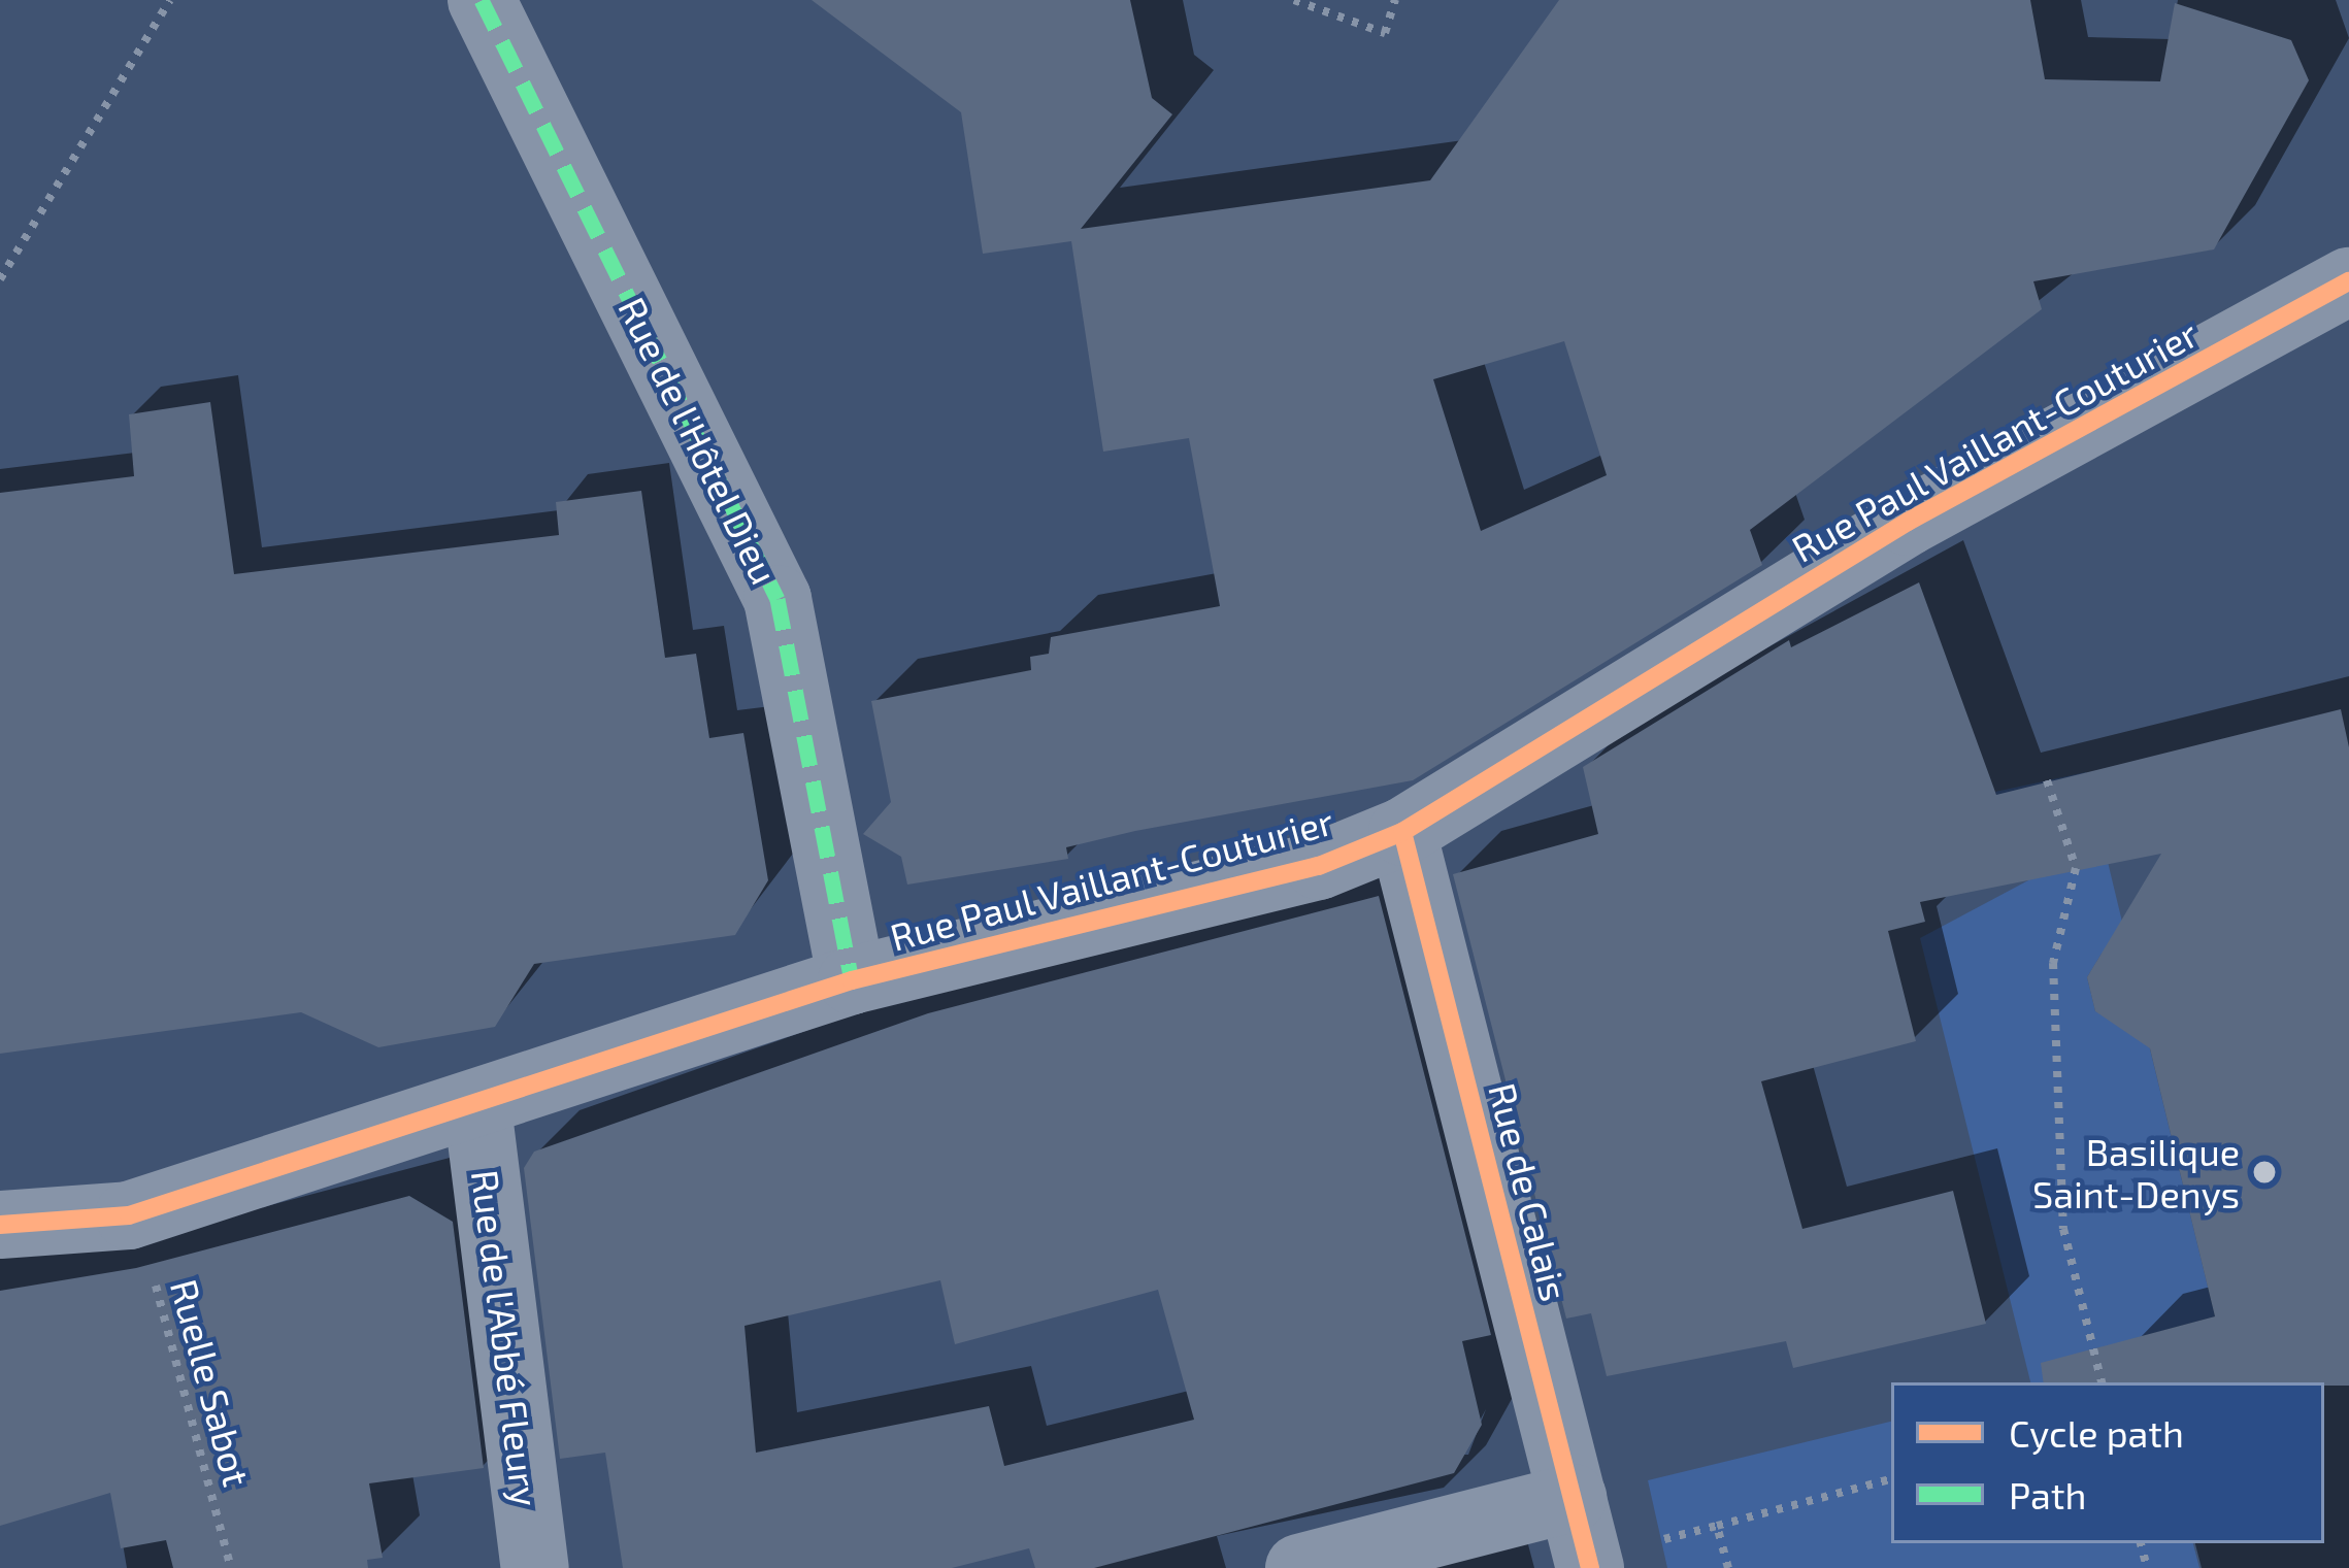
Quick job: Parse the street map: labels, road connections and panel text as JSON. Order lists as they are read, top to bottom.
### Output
{
  "streets": {
    "street": [
      "Rue de l'Hôtel Dieu",
      "Rue Paul Vaillant-Couturier",
      "Rue de Calais",
      "Rue de l'Abbé Fleury"
    ],
    "path": ["Ruelle Sabot"]
  },
  "crossings": [
    ["Rue de l'Hôtel Dieu", "Rue Paul Vaillant-Couturier"],
    ["Rue Paul Vaillant-Couturier", "Rue de Calais"],
    ["Rue Paul Vaillant-Couturier", "Rue de l'Abbé Fleury"],
    ["Rue Paul Vaillant-Couturier", "Ruelle Sabot"]
  ],
  "places": ["Basilique Saint-Denys"],
  "legend": ["Cycle path", "Path"]
}
